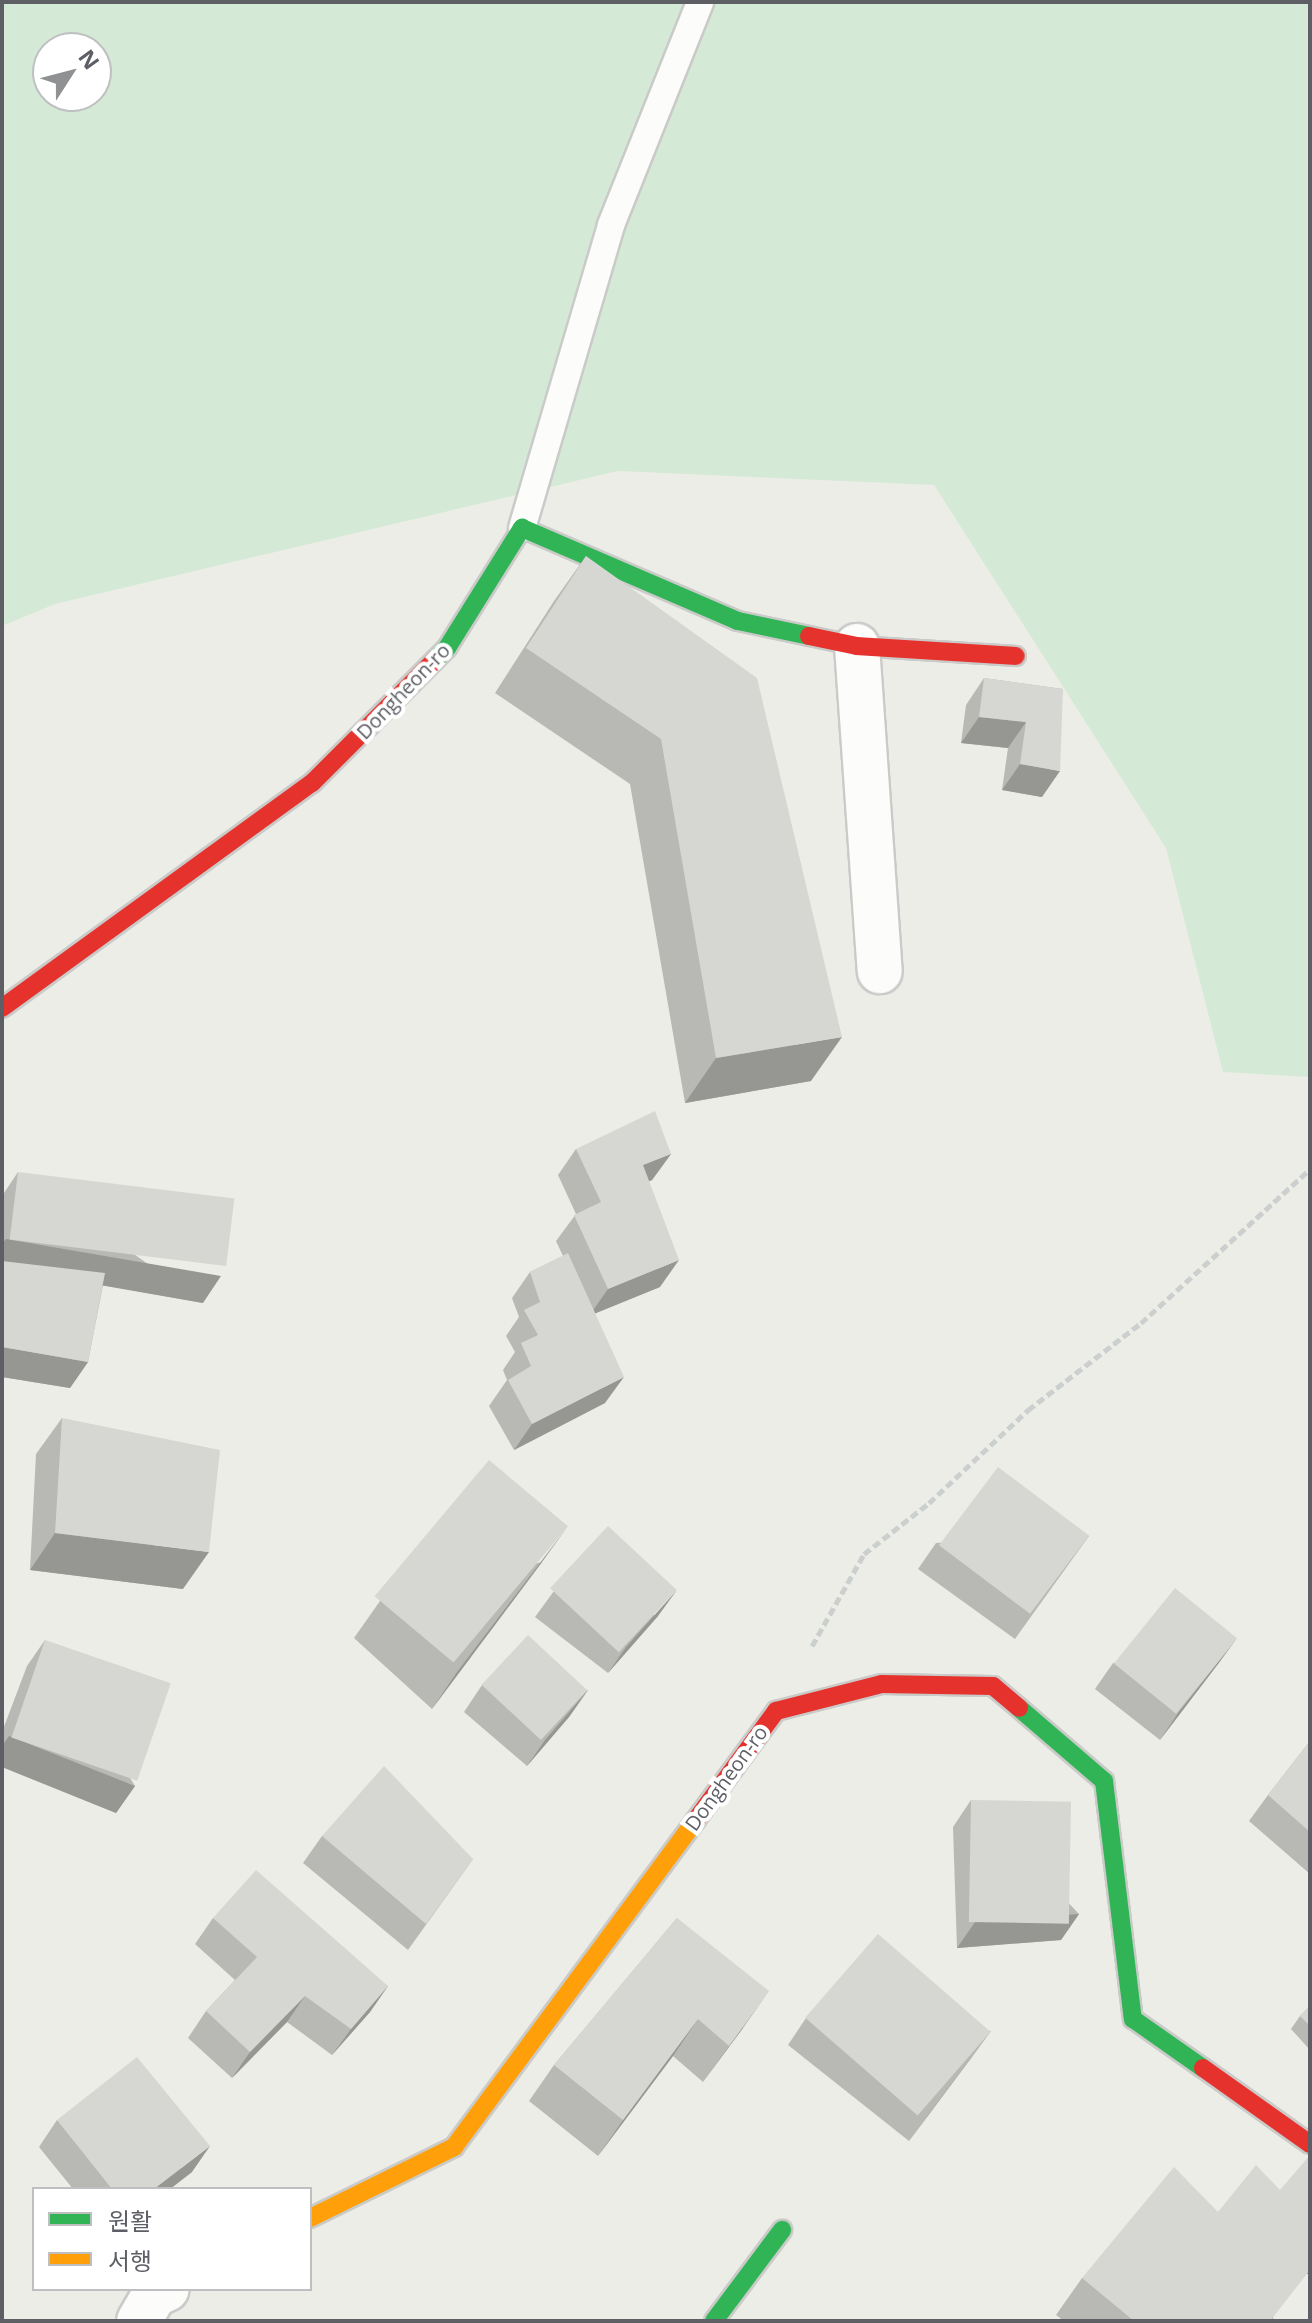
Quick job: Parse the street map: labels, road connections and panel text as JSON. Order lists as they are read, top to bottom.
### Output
{
  "streets": {
    "street": ["Dongheon-ro"]
  },
  "legend": ["원활", "서행"],
  "north": "top right"
}
